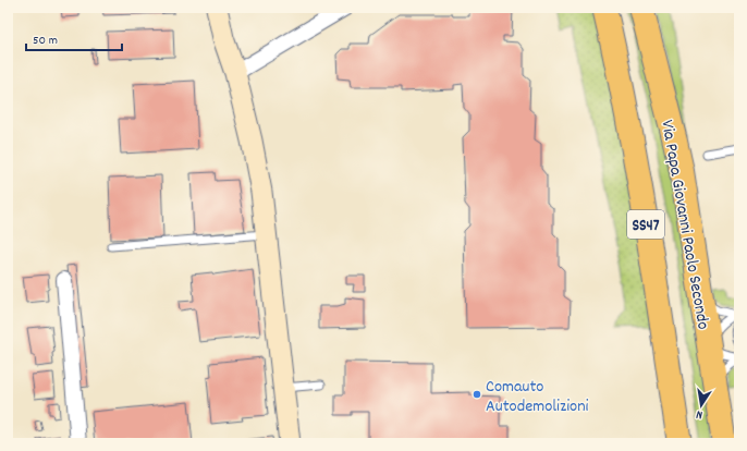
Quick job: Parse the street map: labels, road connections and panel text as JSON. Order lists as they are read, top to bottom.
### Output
{
  "streets": {
    "main road": ["SS47", "Via Papa Giovanni Paolo Secondo"]
  },
  "places": ["Comauto Autodemolizioni"],
  "scale_bar": "50 m",
  "north": "bottom"
}
